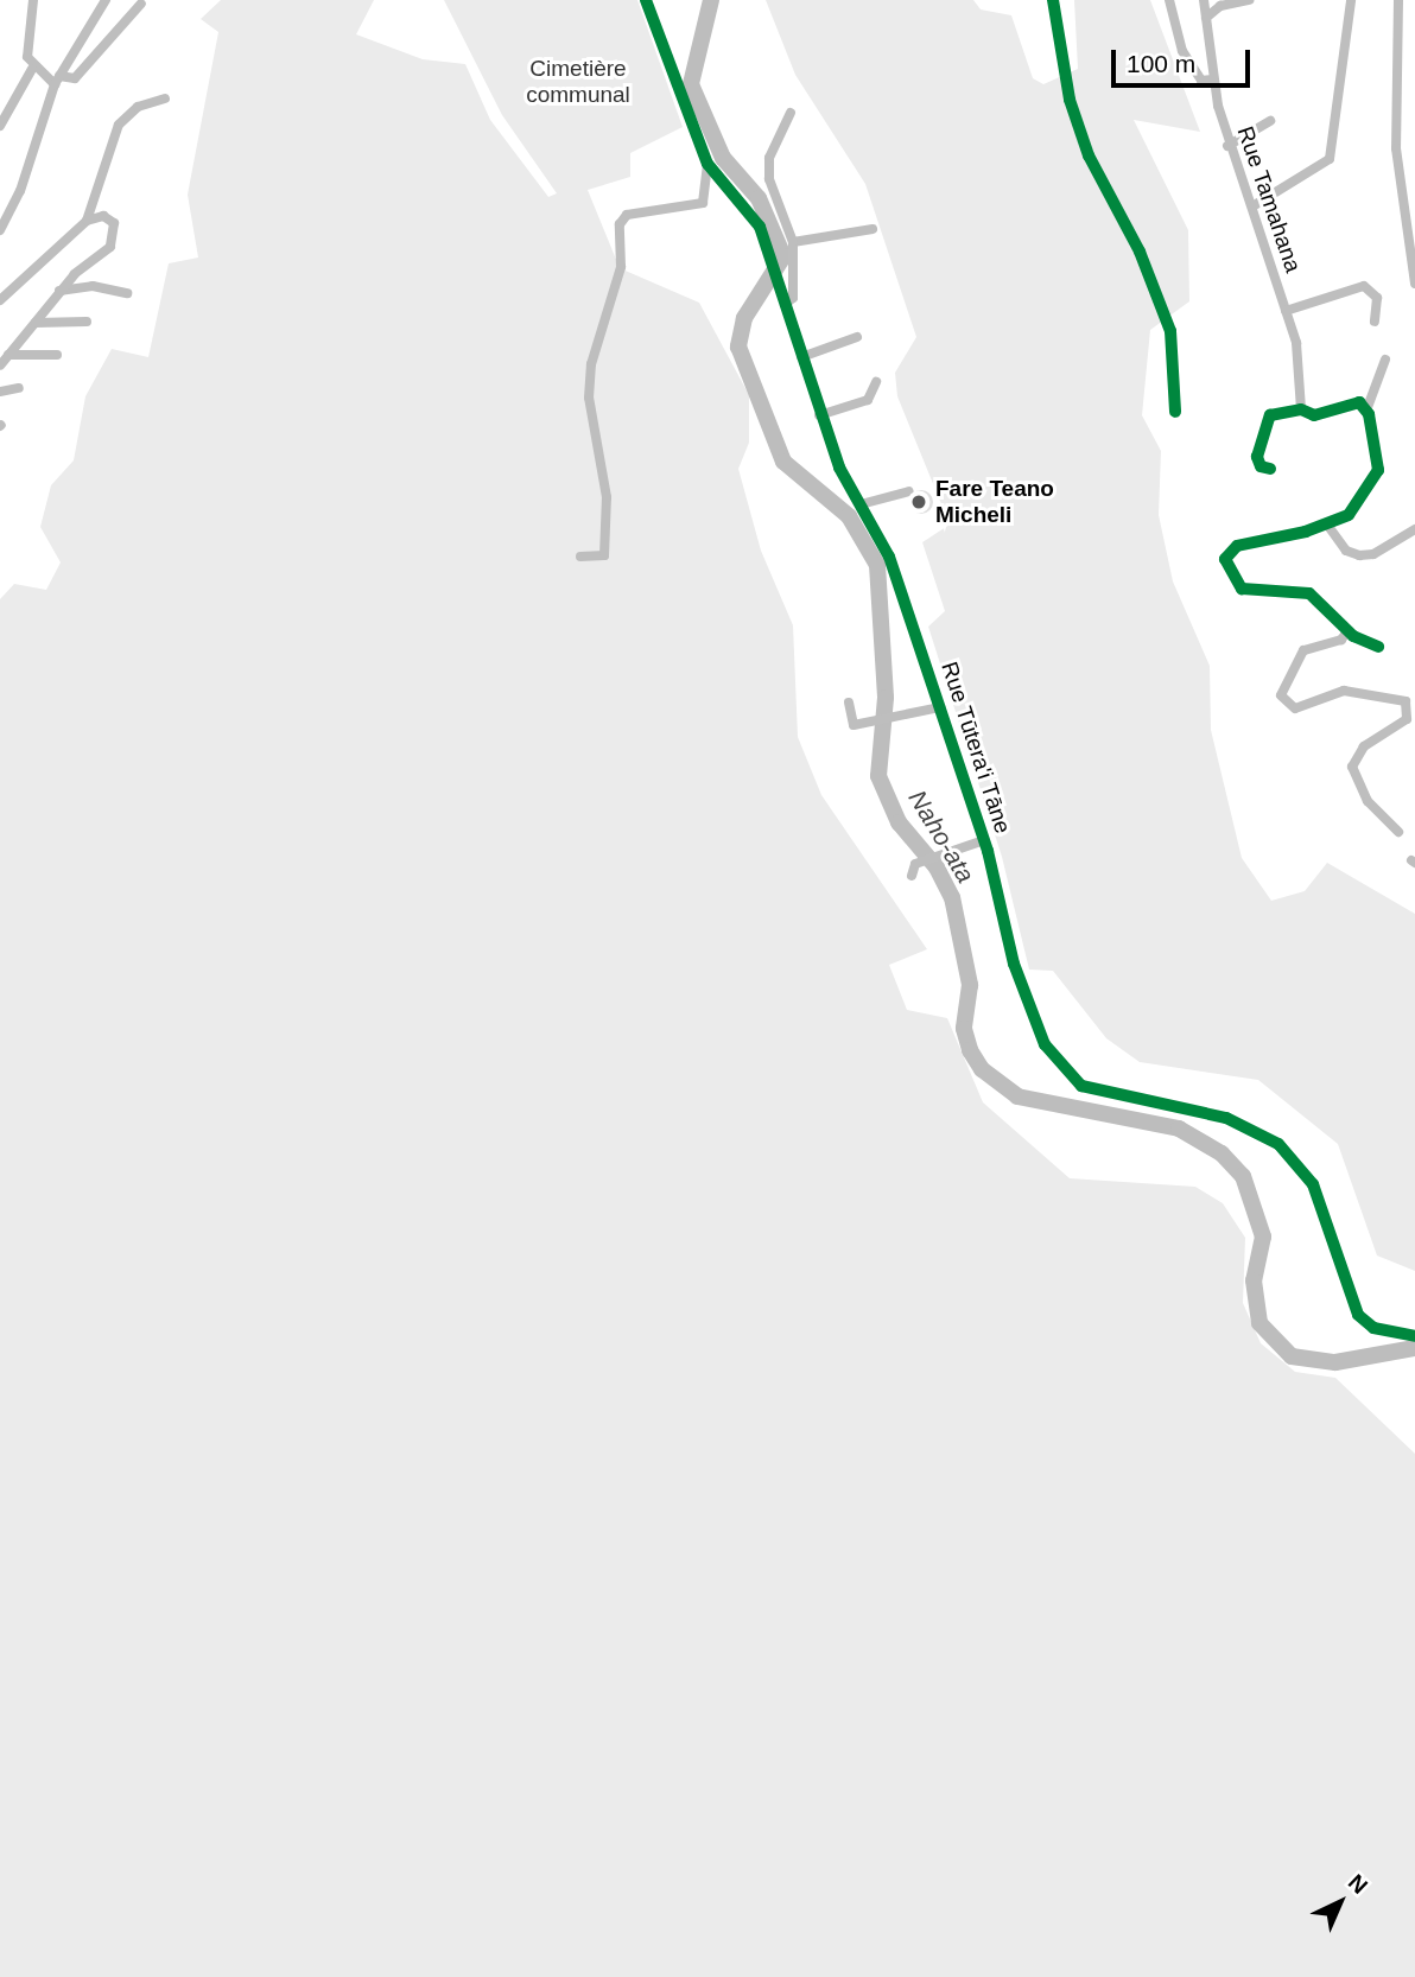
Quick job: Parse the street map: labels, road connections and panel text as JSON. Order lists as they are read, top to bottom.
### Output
{
  "streets": {
    "street": ["Rue Tamahana", "Rue Tūtera'i Tāne"]
  },
  "water": ["Naho-ata"],
  "parks": ["Cimetière communal"],
  "places": ["Fare Teano Micheli"],
  "scale_bar": "100 m",
  "north": "top right"
}
